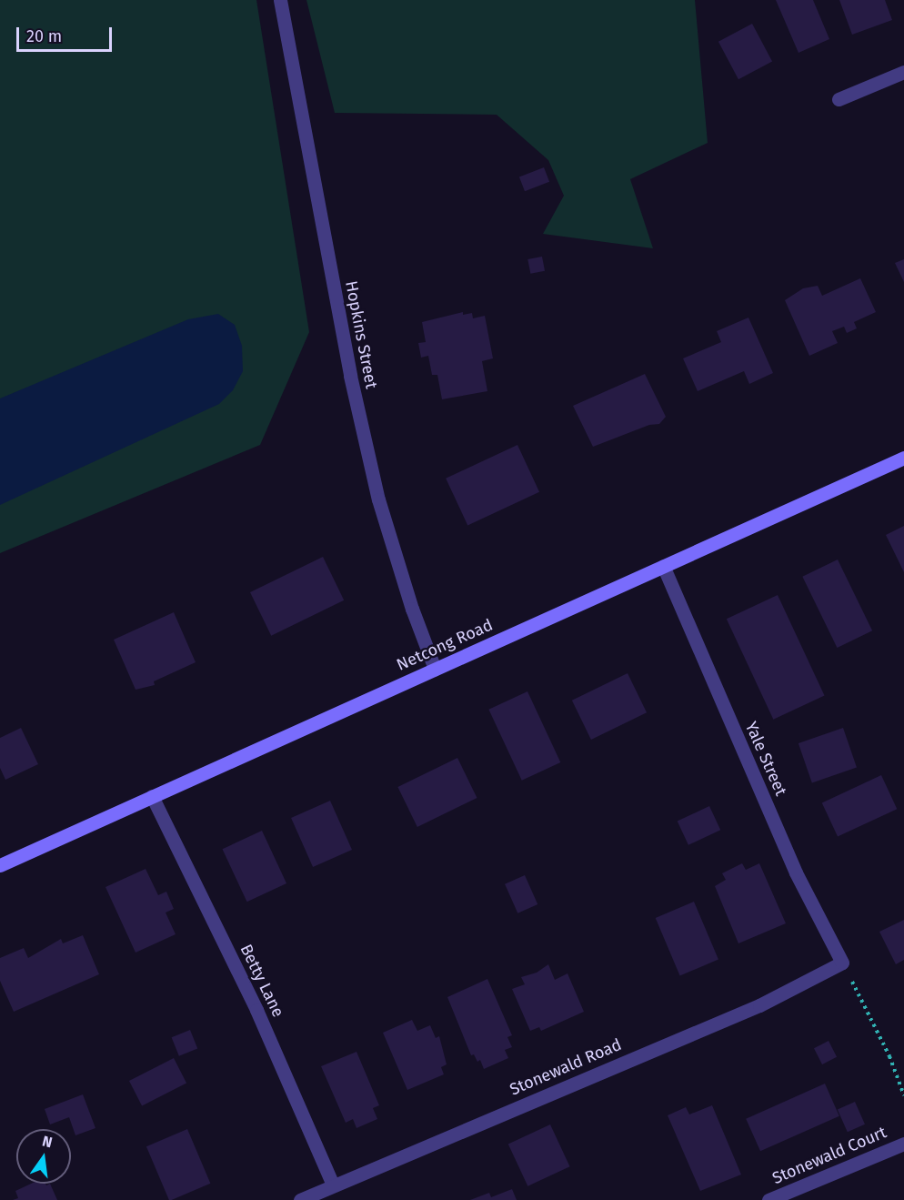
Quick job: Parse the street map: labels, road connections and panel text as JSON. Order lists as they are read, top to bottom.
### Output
{
  "streets": {
    "street": [
      "Hopkins Street",
      "Netcong Road",
      "Yale Street",
      "Betty Lane",
      "Stonewald Road",
      "Stonewald Court"
    ]
  },
  "crossings": [
    ["Hopkins Street", "Netcong Road"],
    ["Netcong Road", "Yale Street"],
    ["Netcong Road", "Betty Lane"],
    ["Yale Street", "Stonewald Road"],
    ["Betty Lane", "Stonewald Road"]
  ],
  "scale_bar": "20 m",
  "north": "top"
}
